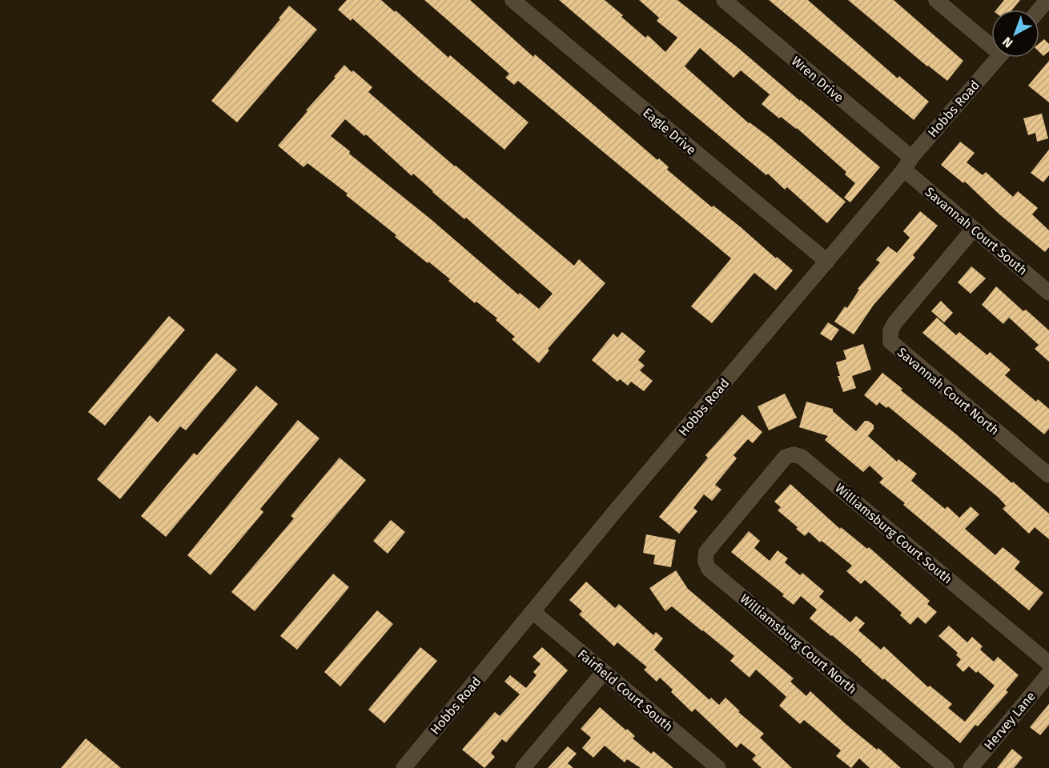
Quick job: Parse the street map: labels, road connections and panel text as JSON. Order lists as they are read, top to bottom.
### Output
{
  "streets": {
    "street": [
      "Wren Drive",
      "Hobbs Road",
      "Eagle Drive",
      "Savannah Court South",
      "Savannah Court North",
      "Williamsburg Court South",
      "Williamsburg Court North",
      "Fairfield Court South",
      "Hervey Lane"
    ]
  },
  "crossings": [
    ["Wren Drive", "Hobbs Road"],
    ["Wren Drive", "Savannah Court South"],
    ["Hobbs Road", "Eagle Drive"],
    ["Hobbs Road", "Savannah Court South"],
    ["Hobbs Road", "Fairfield Court South"],
    ["Savannah Court South", "Savannah Court North"],
    ["Williamsburg Court South", "Williamsburg Court North"]
  ],
  "north": "bottom left"
}
